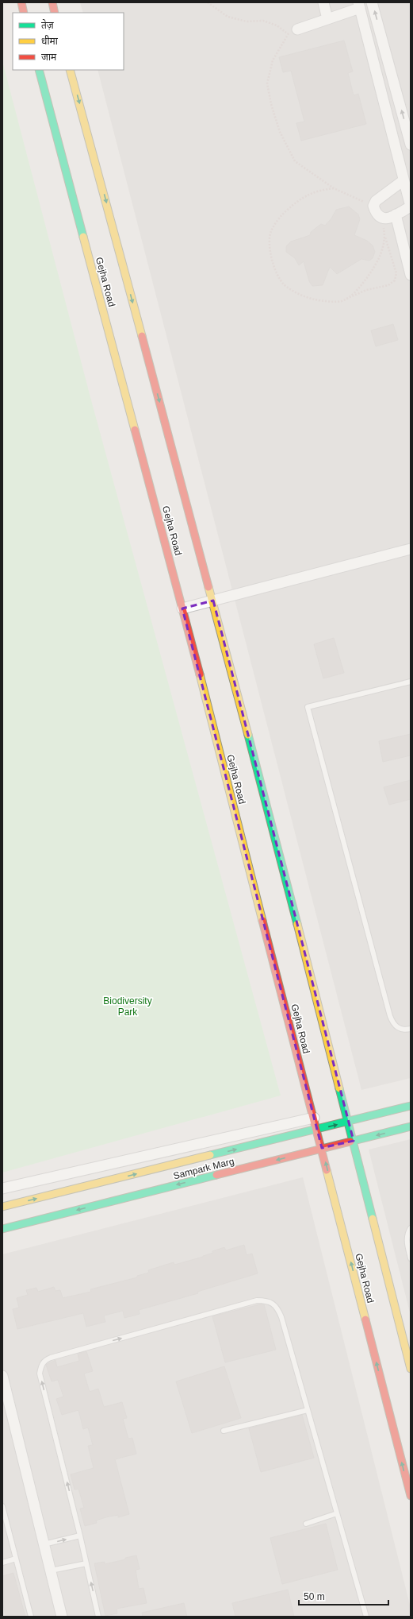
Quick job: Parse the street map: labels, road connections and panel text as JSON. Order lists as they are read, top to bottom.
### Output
{
  "streets": {
    "street": ["Gejha Road", "Sampark Marg"]
  },
  "crossings": [
    ["Gejha Road", "Sampark Marg"]
  ],
  "parks": ["Biodiversity Park"],
  "legend": ["तेज़", "धीमा", "जाम"],
  "scale_bar": "50 m"
}
